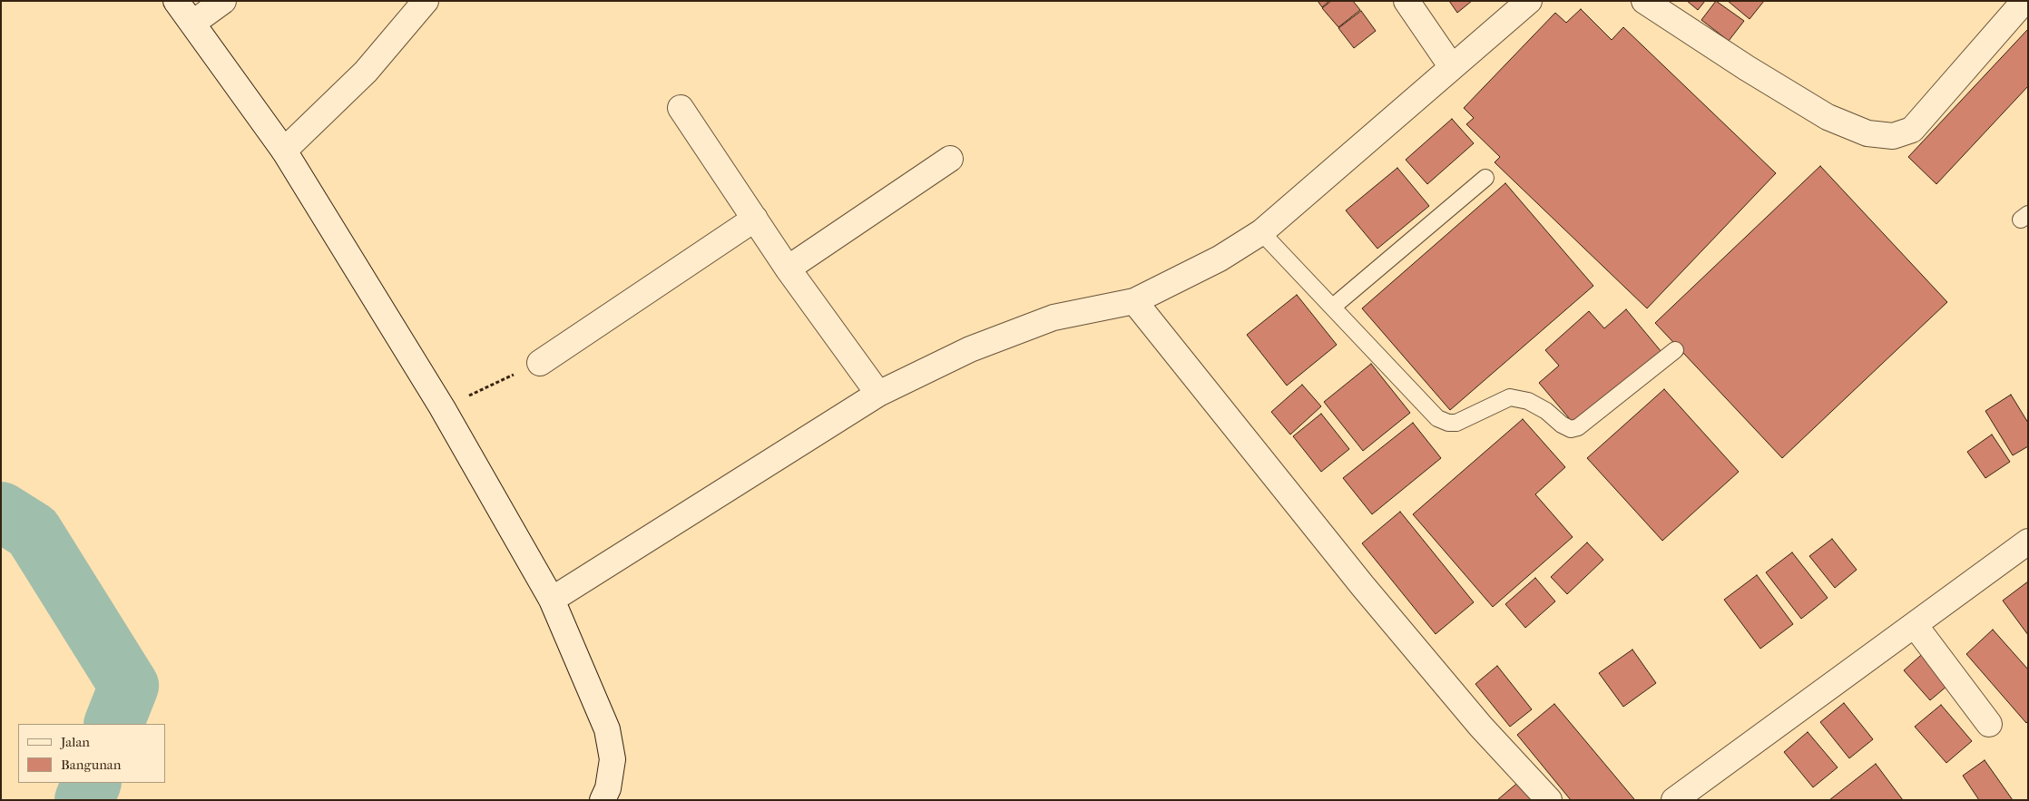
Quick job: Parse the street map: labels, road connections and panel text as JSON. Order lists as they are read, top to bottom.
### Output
{
  "legend": ["Jalan", "Bangunan"]
}
